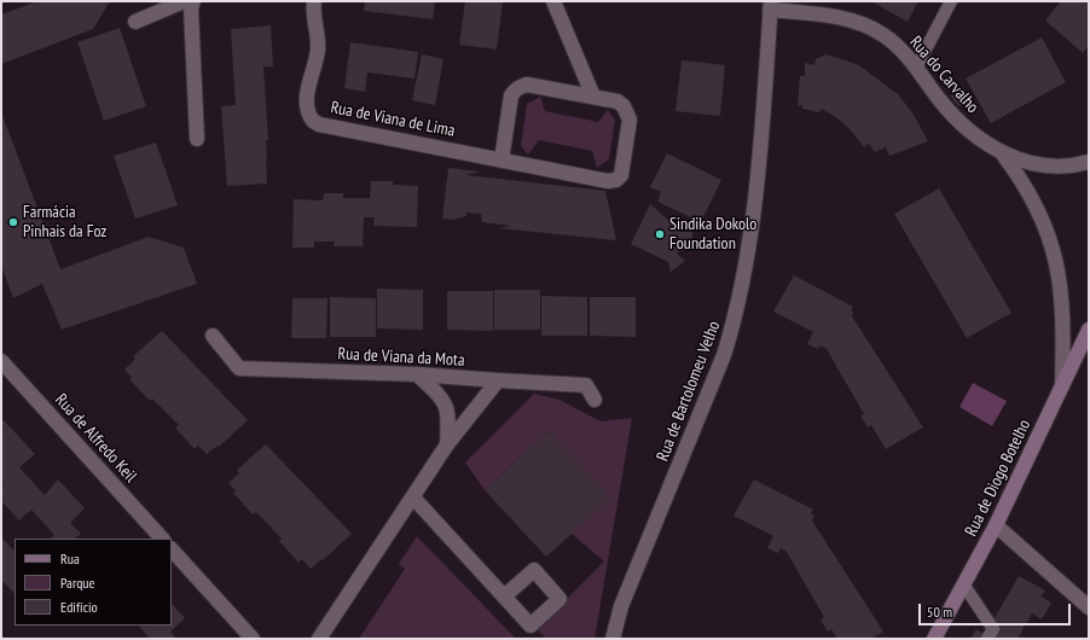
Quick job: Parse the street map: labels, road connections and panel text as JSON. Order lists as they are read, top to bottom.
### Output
{
  "streets": {
    "main road": ["Rua de Diogo Botelho"],
    "street": [
      "Rua do Carvalho",
      "Rua de Viana de Lima",
      "Rua de Viana da Mota",
      "Rua de Bartolomeu Velho",
      "Rua de Alfredo Keil"
    ]
  },
  "crossings": [
    ["Rua do Carvalho", "Rua de Bartolomeu Velho"],
    ["Rua do Carvalho", "Rua de Diogo Botelho"]
  ],
  "places": ["Farmácia Pinhais da Foz", "Sindika Dokolo Foundation"],
  "legend": ["Rua", "Parque", "Edifício"],
  "scale_bar": "50 m"
}
